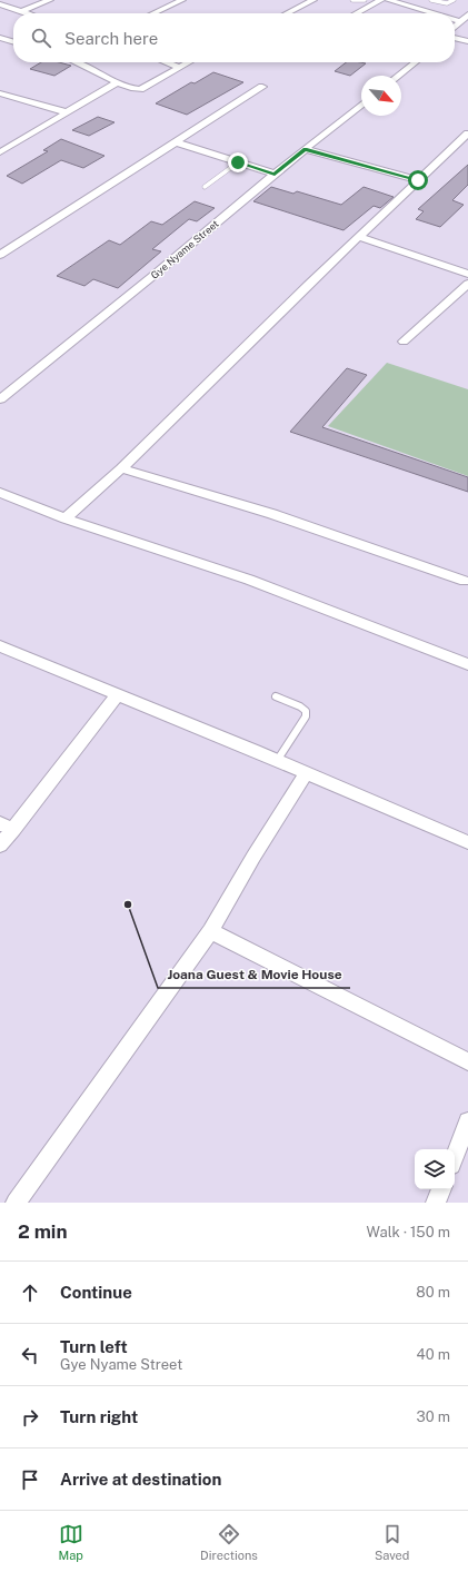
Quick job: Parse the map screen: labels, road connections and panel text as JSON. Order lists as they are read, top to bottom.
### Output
{
  "streets": {
    "street": ["Gye Nyame Street"]
  },
  "places": ["Joana Guest & Movie House"],
  "north": "bottom right",
  "page": {
    "search": "Search here",
    "heading": ["2 min", "Walk · 150 m"],
    "list": [
      ["Continue", "80 m"],
      ["Turn left", "Gye Nyame Street", "40 m"],
      ["Turn right", "30 m"],
      "Arrive at destination"
    ],
    "nav": ["Map", "Directions", "Saved"]
  }
}
